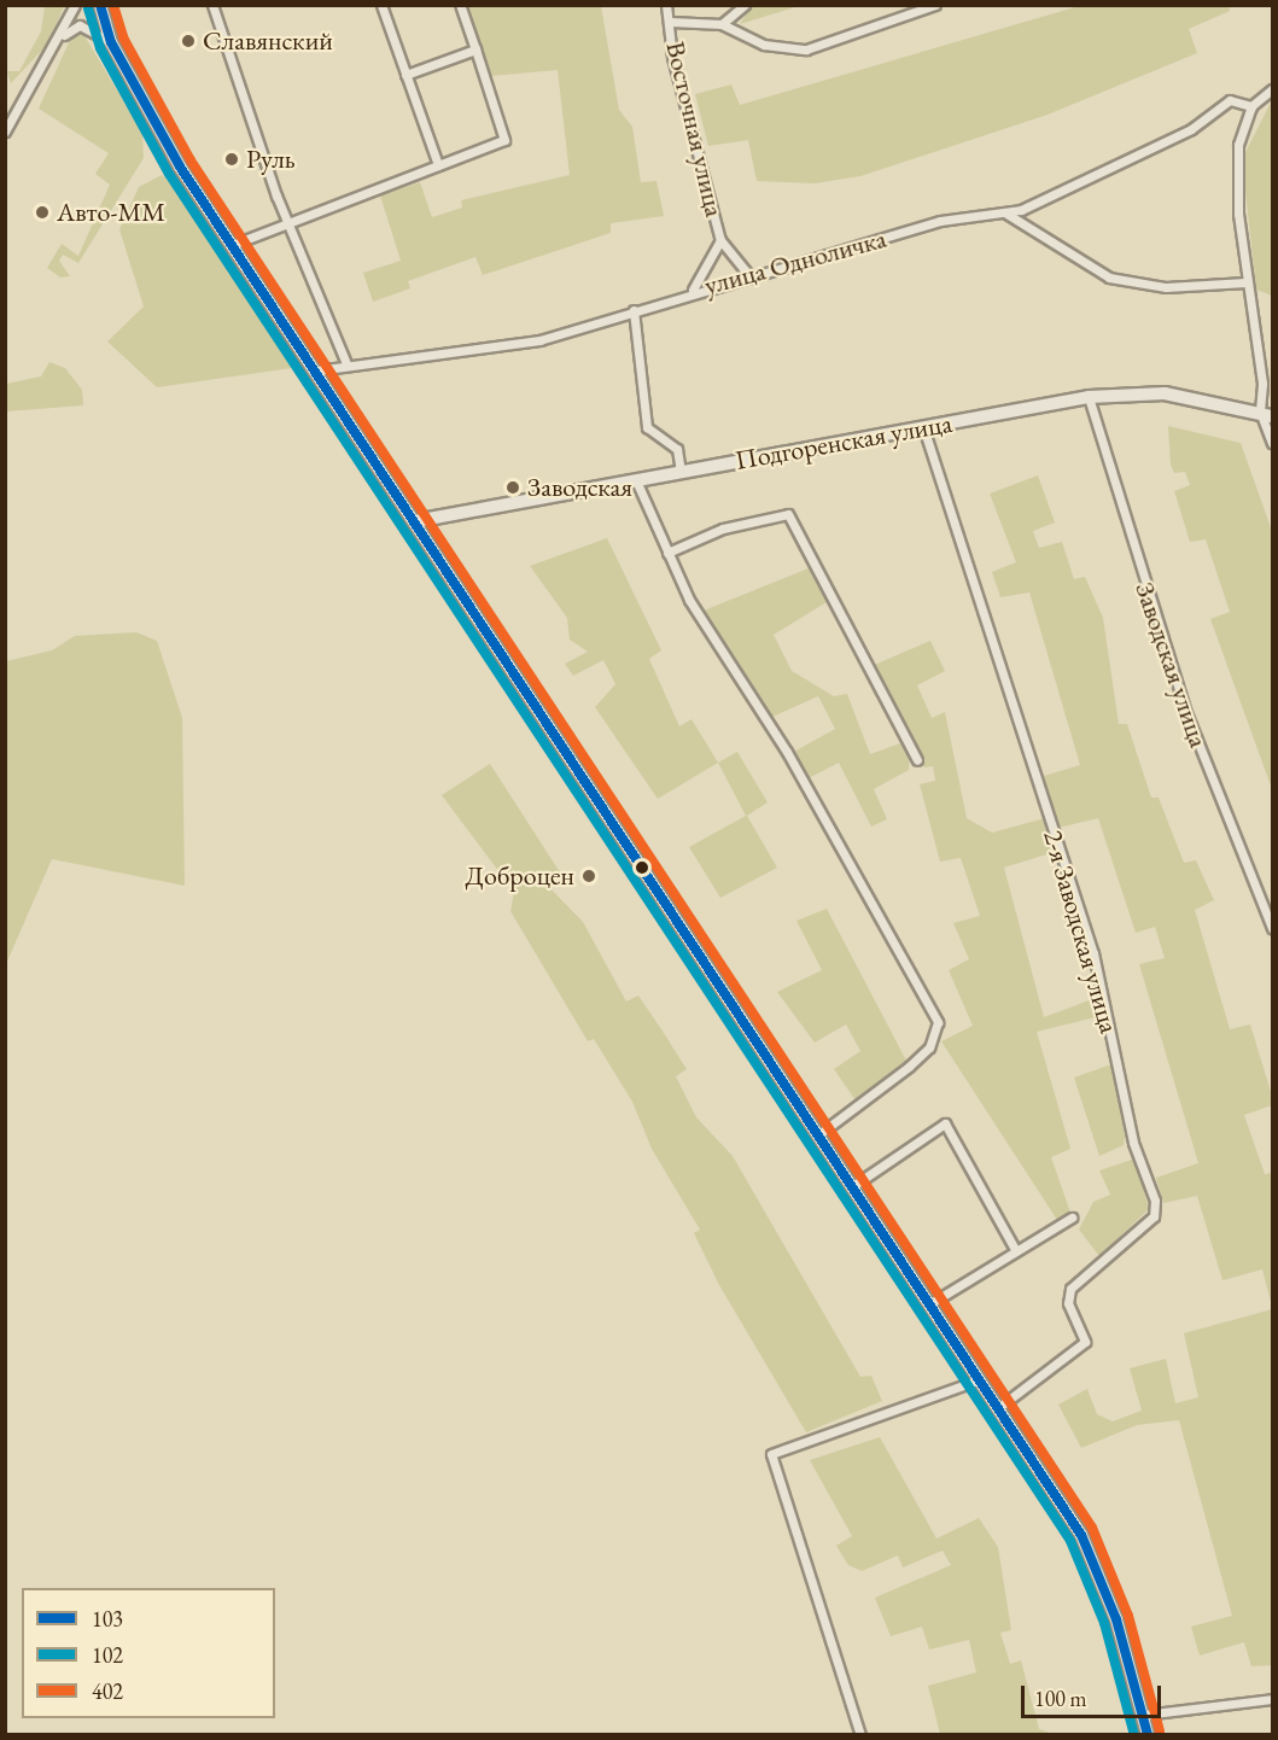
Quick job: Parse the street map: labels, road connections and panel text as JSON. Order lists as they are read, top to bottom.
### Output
{
  "streets": {
    "main road": ["Подгоренская улица"],
    "street": [
      "Восточная улица",
      "улица Одноличка",
      "Заводская улица",
      "2-я Заводская улица"
    ]
  },
  "crossings": [
    ["Восточная улица", "улица Одноличка"],
    ["Подгоренская улица", "Заводская улица"],
    ["Подгоренская улица", "2-я Заводская улица"]
  ],
  "places": [
    "Славянский",
    "Руль",
    "Авто-ММ",
    "Заводская",
    "Доброцен"
  ],
  "lines": ["transit line 103", "transit line 402", "transit line 102"],
  "legend": ["103", "102", "402"],
  "scale_bar": "100 m"
}
